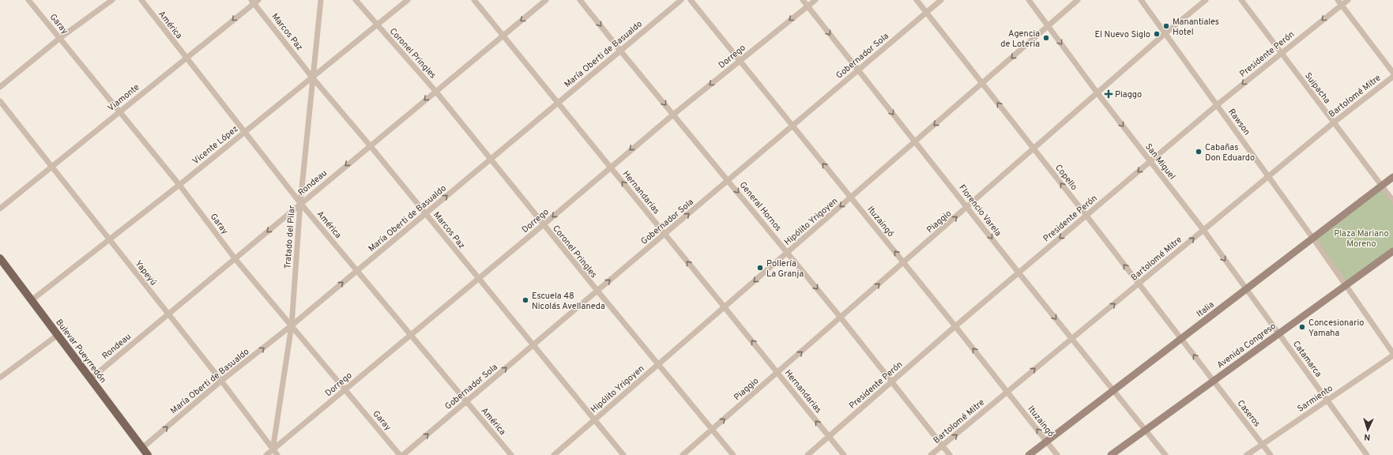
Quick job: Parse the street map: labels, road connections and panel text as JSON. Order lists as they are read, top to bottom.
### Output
{
  "streets": {
    "main road": ["Bulevar Pueyrredón"],
    "street": [
      "Garay",
      "América",
      "Marcos Paz",
      "Coronel Pringles",
      "María Oberti de Basualdo",
      "Presidente Perón",
      "Gobernador Sola",
      "Dorrego",
      "Suipacha",
      "Bartolomé Mitre",
      "Viamonte",
      "Rawson",
      "Vicente López",
      "San Miguel",
      "Copello",
      "Rondeau",
      "Hernandarias",
      "General Hornos",
      "Florencio Varela",
      "Hipólito Yrigoyen",
      "Ituzaingó",
      "Piaggio",
      "Tratado del Pilar",
      "Yapeyú",
      "Italia",
      "Avenida Congreso",
      "Catamarca",
      "Sarmiento",
      "Caseros"
    ]
  },
  "crossings": [
    ["Garay", "María Oberti de Basualdo"],
    ["Garay", "Dorrego"],
    ["Garay", "Viamonte"],
    ["Garay", "Vicente López"],
    ["Garay", "Rondeau"],
    ["Garay", "Tratado del Pilar"],
    ["América", "María Oberti de Basualdo"],
    ["América", "Gobernador Sola"],
    ["América", "Dorrego"],
    ["América", "Viamonte"],
    ["América", "Vicente López"],
    ["América", "Rondeau"],
    ["América", "Tratado del Pilar"],
    ["Marcos Paz", "María Oberti de Basualdo"],
    ["Marcos Paz", "Gobernador Sola"],
    ["Marcos Paz", "Dorrego"],
    ["Marcos Paz", "Viamonte"],
    ["Marcos Paz", "Vicente López"],
    ["Marcos Paz", "Rondeau"],
    ["Marcos Paz", "Hipólito Yrigoyen"],
    ["Marcos Paz", "Tratado del Pilar"],
    ["Coronel Pringles", "María Oberti de Basualdo"],
    ["Coronel Pringles", "Gobernador Sola"],
    ["Coronel Pringles", "Dorrego"],
    ["Coronel Pringles", "Vicente López"],
    ["Coronel Pringles", "Rondeau"],
    ["Coronel Pringles", "Hipólito Yrigoyen"],
    ["Coronel Pringles", "Piaggio"],
    ["María Oberti de Basualdo", "Hernandarias"],
    ["María Oberti de Basualdo", "General Hornos"],
    ["María Oberti de Basualdo", "Tratado del Pilar"],
    ["María Oberti de Basualdo", "Yapeyú"],
    ["María Oberti de Basualdo", "Bulevar Pueyrredón"],
    ["Presidente Perón", "Suipacha"],
    ["Presidente Perón", "Rawson"],
    ["Presidente Perón", "San Miguel"],
    ["Presidente Perón", "Copello"],
    ["Presidente Perón", "Hernandarias"],
    ["Presidente Perón", "General Hornos"],
    ["Presidente Perón", "Florencio Varela"],
    ["Presidente Perón", "Ituzaingó"],
    ["Gobernador Sola", "Copello"],
    ["Gobernador Sola", "Hernandarias"],
    ["Gobernador Sola", "General Hornos"],
    ["Gobernador Sola", "Florencio Varela"],
    ["Gobernador Sola", "Ituzaingó"],
    ["Dorrego", "Hernandarias"],
    ["Dorrego", "General Hornos"],
    ["Dorrego", "Florencio Varela"],
    ["Dorrego", "Ituzaingó"],
    ["Dorrego", "Tratado del Pilar"],
    ["Dorrego", "Yapeyú"],
    ["Suipacha", "Bartolomé Mitre"],
    ["Suipacha", "Italia"],
    ["Bartolomé Mitre", "Rawson"],
    ["Bartolomé Mitre", "San Miguel"],
    ["Bartolomé Mitre", "Copello"],
    ["Bartolomé Mitre", "General Hornos"],
    ["Bartolomé Mitre", "Florencio Varela"],
    ["Bartolomé Mitre", "Ituzaingó"],
    ["Viamonte", "Yapeyú"],
    ["Rawson", "Piaggio"],
    ["Rawson", "Italia"],
    ["Rawson", "Avenida Congreso"],
    ["Rawson", "Sarmiento"],
    ["Vicente López", "Tratado del Pilar"],
    ["Vicente López", "Yapeyú"],
    ["Vicente López", "Bulevar Pueyrredón"],
    ["San Miguel", "Hipólito Yrigoyen"],
    ["San Miguel", "Piaggio"],
    ["San Miguel", "Italia"],
    ["San Miguel", "Avenida Congreso"],
    ["San Miguel", "Catamarca"],
    ["Copello", "Hipólito Yrigoyen"],
    ["Copello", "Piaggio"],
    ["Copello", "Italia"],
    ["Copello", "Avenida Congreso"],
    ["Copello", "Caseros"],
    ["Rondeau", "Hernandarias"],
    ["Rondeau", "Tratado del Pilar"],
    ["Rondeau", "Yapeyú"],
    ["Rondeau", "Bulevar Pueyrredón"],
    ["Hernandarias", "Hipólito Yrigoyen"],
    ["Hernandarias", "Piaggio"],
    ["General Hornos", "Hipólito Yrigoyen"],
    ["General Hornos", "Piaggio"],
    ["Florencio Varela", "Hipólito Yrigoyen"],
    ["Florencio Varela", "Piaggio"],
    ["Florencio Varela", "Italia"],
    ["Florencio Varela", "Avenida Congreso"],
    ["Hipólito Yrigoyen", "Ituzaingó"],
    ["Ituzaingó", "Piaggio"],
    ["Ituzaingó", "Italia"],
    ["Tratado del Pilar", "Yapeyú"],
    ["Avenida Congreso", "Catamarca"],
    ["Avenida Congreso", "Caseros"],
    ["Catamarca", "Sarmiento"],
    ["Sarmiento", "Caseros"]
  ],
  "one_way": [
    "María Oberti de Basualdo",
    "Presidente Perón",
    "Gobernador Sola",
    "Dorrego",
    "Bartolomé Mitre",
    "San Miguel",
    "Copello",
    "Rondeau",
    "Hernandarias",
    "General Hornos",
    "Florencio Varela",
    "Hipólito Yrigoyen",
    "Ituzaingó",
    "Piaggio"
  ],
  "parks": ["Plaza Mariano Moreno"],
  "places": {
    "other": [
      "Manantiales Hotel",
      "El Nuevo Siglo",
      "Agencia de Loteria",
      "Cabañas Don Eduardo",
      "Pollería La Granja",
      "Escuela 48 Nicolás Avellaneda",
      "Concesionario Yamaha"
    ],
    "health": ["Piaggo"]
  },
  "north": "bottom"
}
